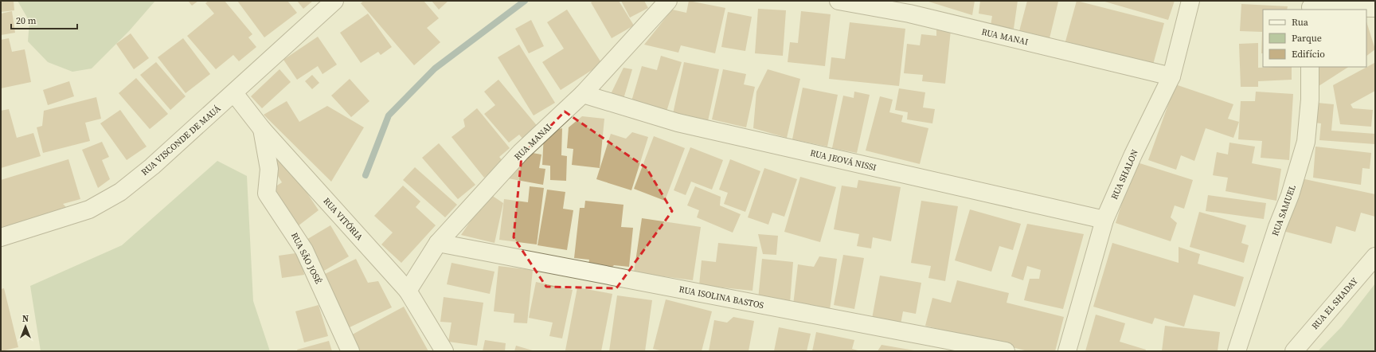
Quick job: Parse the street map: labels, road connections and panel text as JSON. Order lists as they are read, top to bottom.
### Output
{
  "streets": {
    "street": [
      "RUA MANAI",
      "RUA VISCONDE DE MAUÁ",
      "RUA JEOVÁ NISSI",
      "RUA SHALON",
      "RUA SAMUEL",
      "RUA VITÓRIA",
      "RUA SÃO JOSÉ",
      "RUA ISOLINA BASTOS",
      "RUA EL SHADAY"
    ]
  },
  "crossings": [
    ["RUA MANAI", "RUA JEOVÁ NISSI"],
    ["RUA MANAI", "RUA SHALON"],
    ["RUA MANAI", "RUA VITÓRIA"],
    ["RUA MANAI", "RUA ISOLINA BASTOS"],
    ["RUA VISCONDE DE MAUÁ", "RUA VITÓRIA"],
    ["RUA JEOVÁ NISSI", "RUA SHALON"],
    ["RUA VITÓRIA", "RUA SÃO JOSÉ"]
  ],
  "legend": ["Rua", "Parque", "Edifício"],
  "scale_bar": "20 m",
  "north": "top"
}
